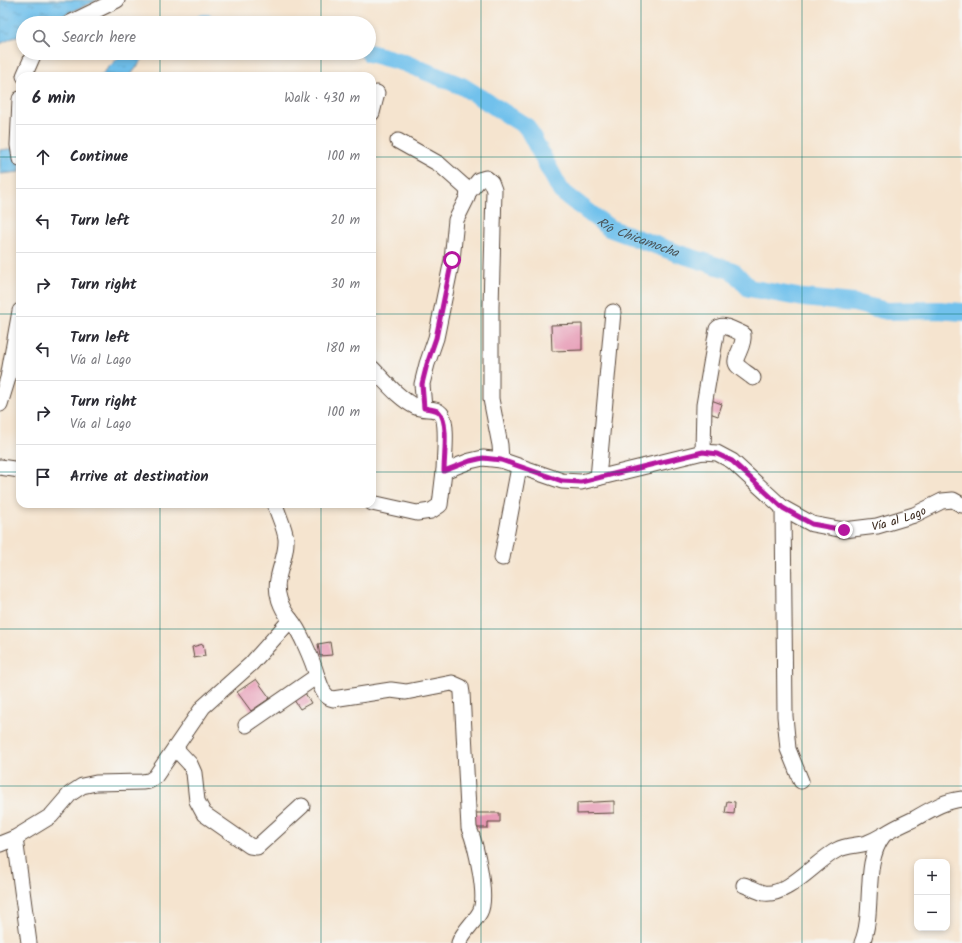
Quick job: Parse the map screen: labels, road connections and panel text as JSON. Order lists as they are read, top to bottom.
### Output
{
  "streets": {
    "street": ["Vía al Lago"]
  },
  "water": ["Río Chicamocha"],
  "page": {
    "search": "Search here",
    "heading": ["6 min", "Walk · 430 m"],
    "list": [
      ["Continue", "100 m"],
      ["Turn left", "20 m"],
      ["Turn right", "30 m"],
      ["Turn left", "Vía al Lago", "180 m"],
      ["Turn right", "Vía al Lago", "100 m"],
      "Arrive at destination"
    ],
    "map_buttons": ["+", "−"]
  }
}
